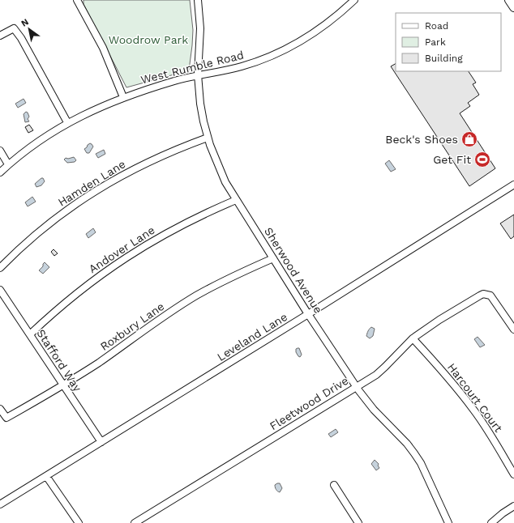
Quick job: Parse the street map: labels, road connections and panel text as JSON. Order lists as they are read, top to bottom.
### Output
{
  "streets": {
    "street": [
      "West Rumble Road",
      "Hamden Lane",
      "Andover Lane",
      "Sherwood Avenue",
      "Roxbury Lane",
      "Leveland Lane",
      "Stafford Way",
      "Harcourt Court",
      "Fleetwood Drive"
    ]
  },
  "crossings": [
    ["West Rumble Road", "Sherwood Avenue"],
    ["Hamden Lane", "Sherwood Avenue"],
    ["Andover Lane", "Sherwood Avenue"],
    ["Andover Lane", "Stafford Way"],
    ["Sherwood Avenue", "Roxbury Lane"],
    ["Sherwood Avenue", "Leveland Lane"],
    ["Sherwood Avenue", "Fleetwood Drive"],
    ["Roxbury Lane", "Stafford Way"],
    ["Leveland Lane", "Stafford Way"],
    ["Harcourt Court", "Fleetwood Drive"]
  ],
  "parks": ["Woodrow Park"],
  "places": {
    "shop": ["Beck's Shoes"],
    "sports": ["Get Fit"]
  },
  "legend": ["Road", "Park", "Building"],
  "north": "top left"
}
